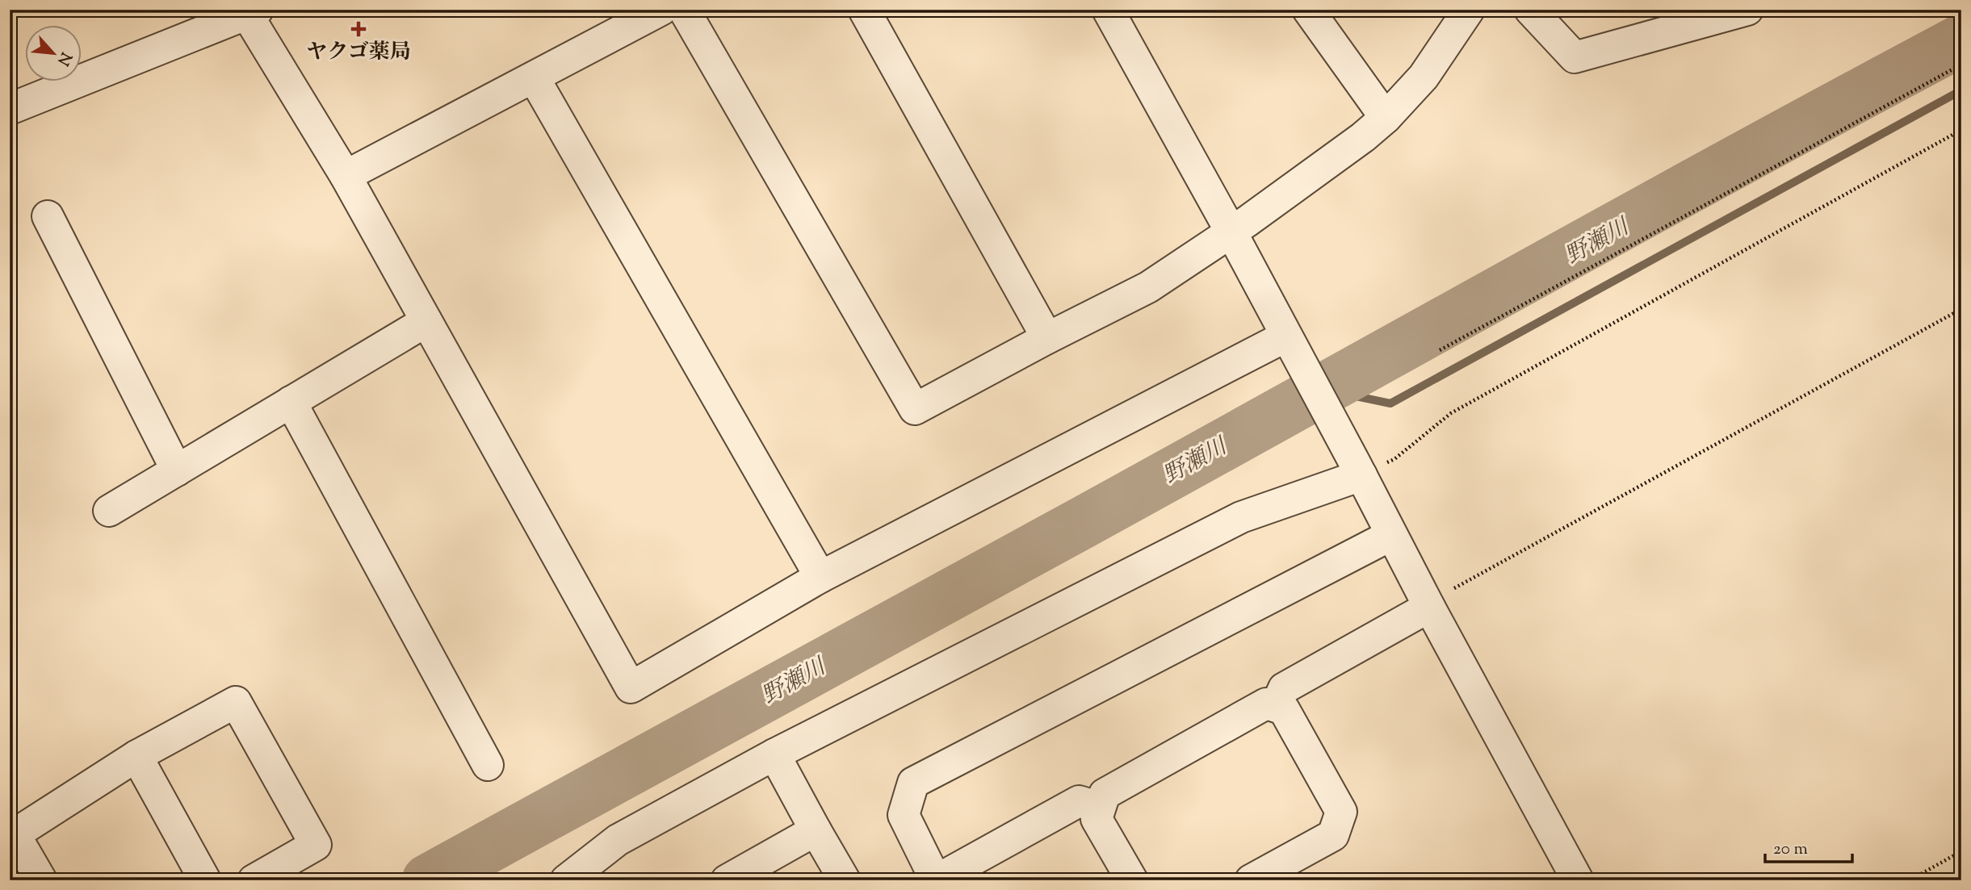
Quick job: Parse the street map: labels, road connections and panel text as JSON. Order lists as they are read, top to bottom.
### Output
{
  "water": ["野瀬川"],
  "places": {
    "health": ["ヤクゴ薬局"]
  },
  "scale_bar": "20 m",
  "north": "bottom right"
}
